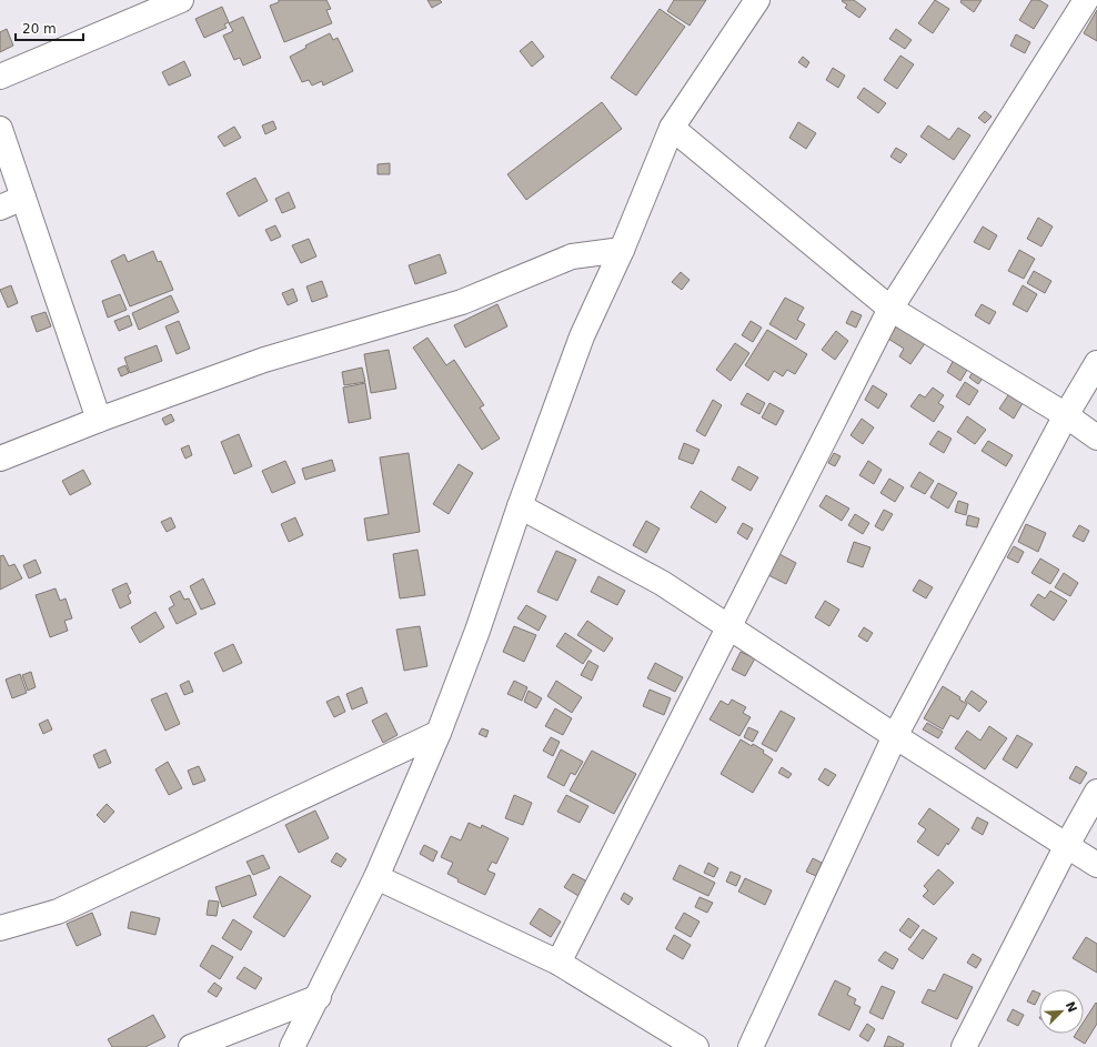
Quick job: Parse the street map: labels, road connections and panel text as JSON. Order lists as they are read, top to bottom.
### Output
{
  "scale_bar": "20 m",
  "north": "top right"
}
